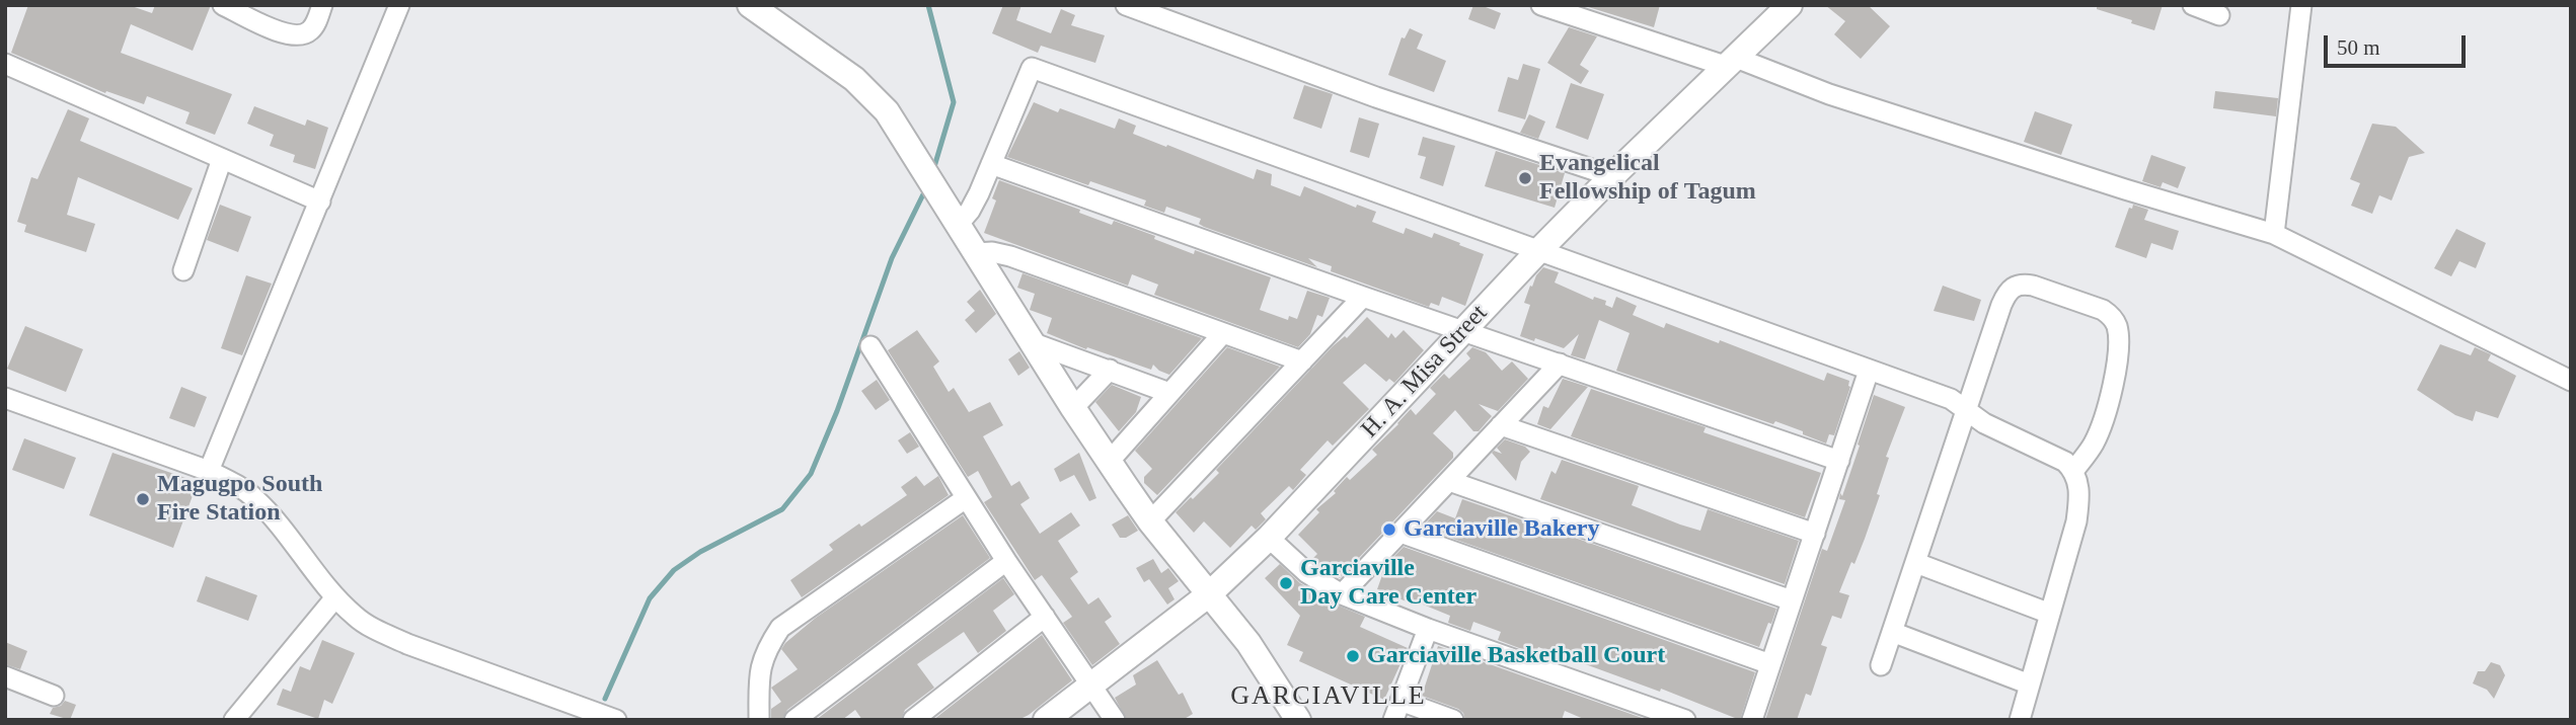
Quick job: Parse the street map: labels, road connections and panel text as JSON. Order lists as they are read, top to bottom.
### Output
{
  "streets": {
    "street": ["H. A. Misa Street"]
  },
  "districts": ["GARCIAVILLE"],
  "places": [
    "Evangelical Fellowship of Tagum",
    "Magugpo South Fire Station",
    "Garciaville Bakery",
    "Garciaville Day Care Center",
    "Garciaville Basketball Court"
  ],
  "scale_bar": "50 m"
}
